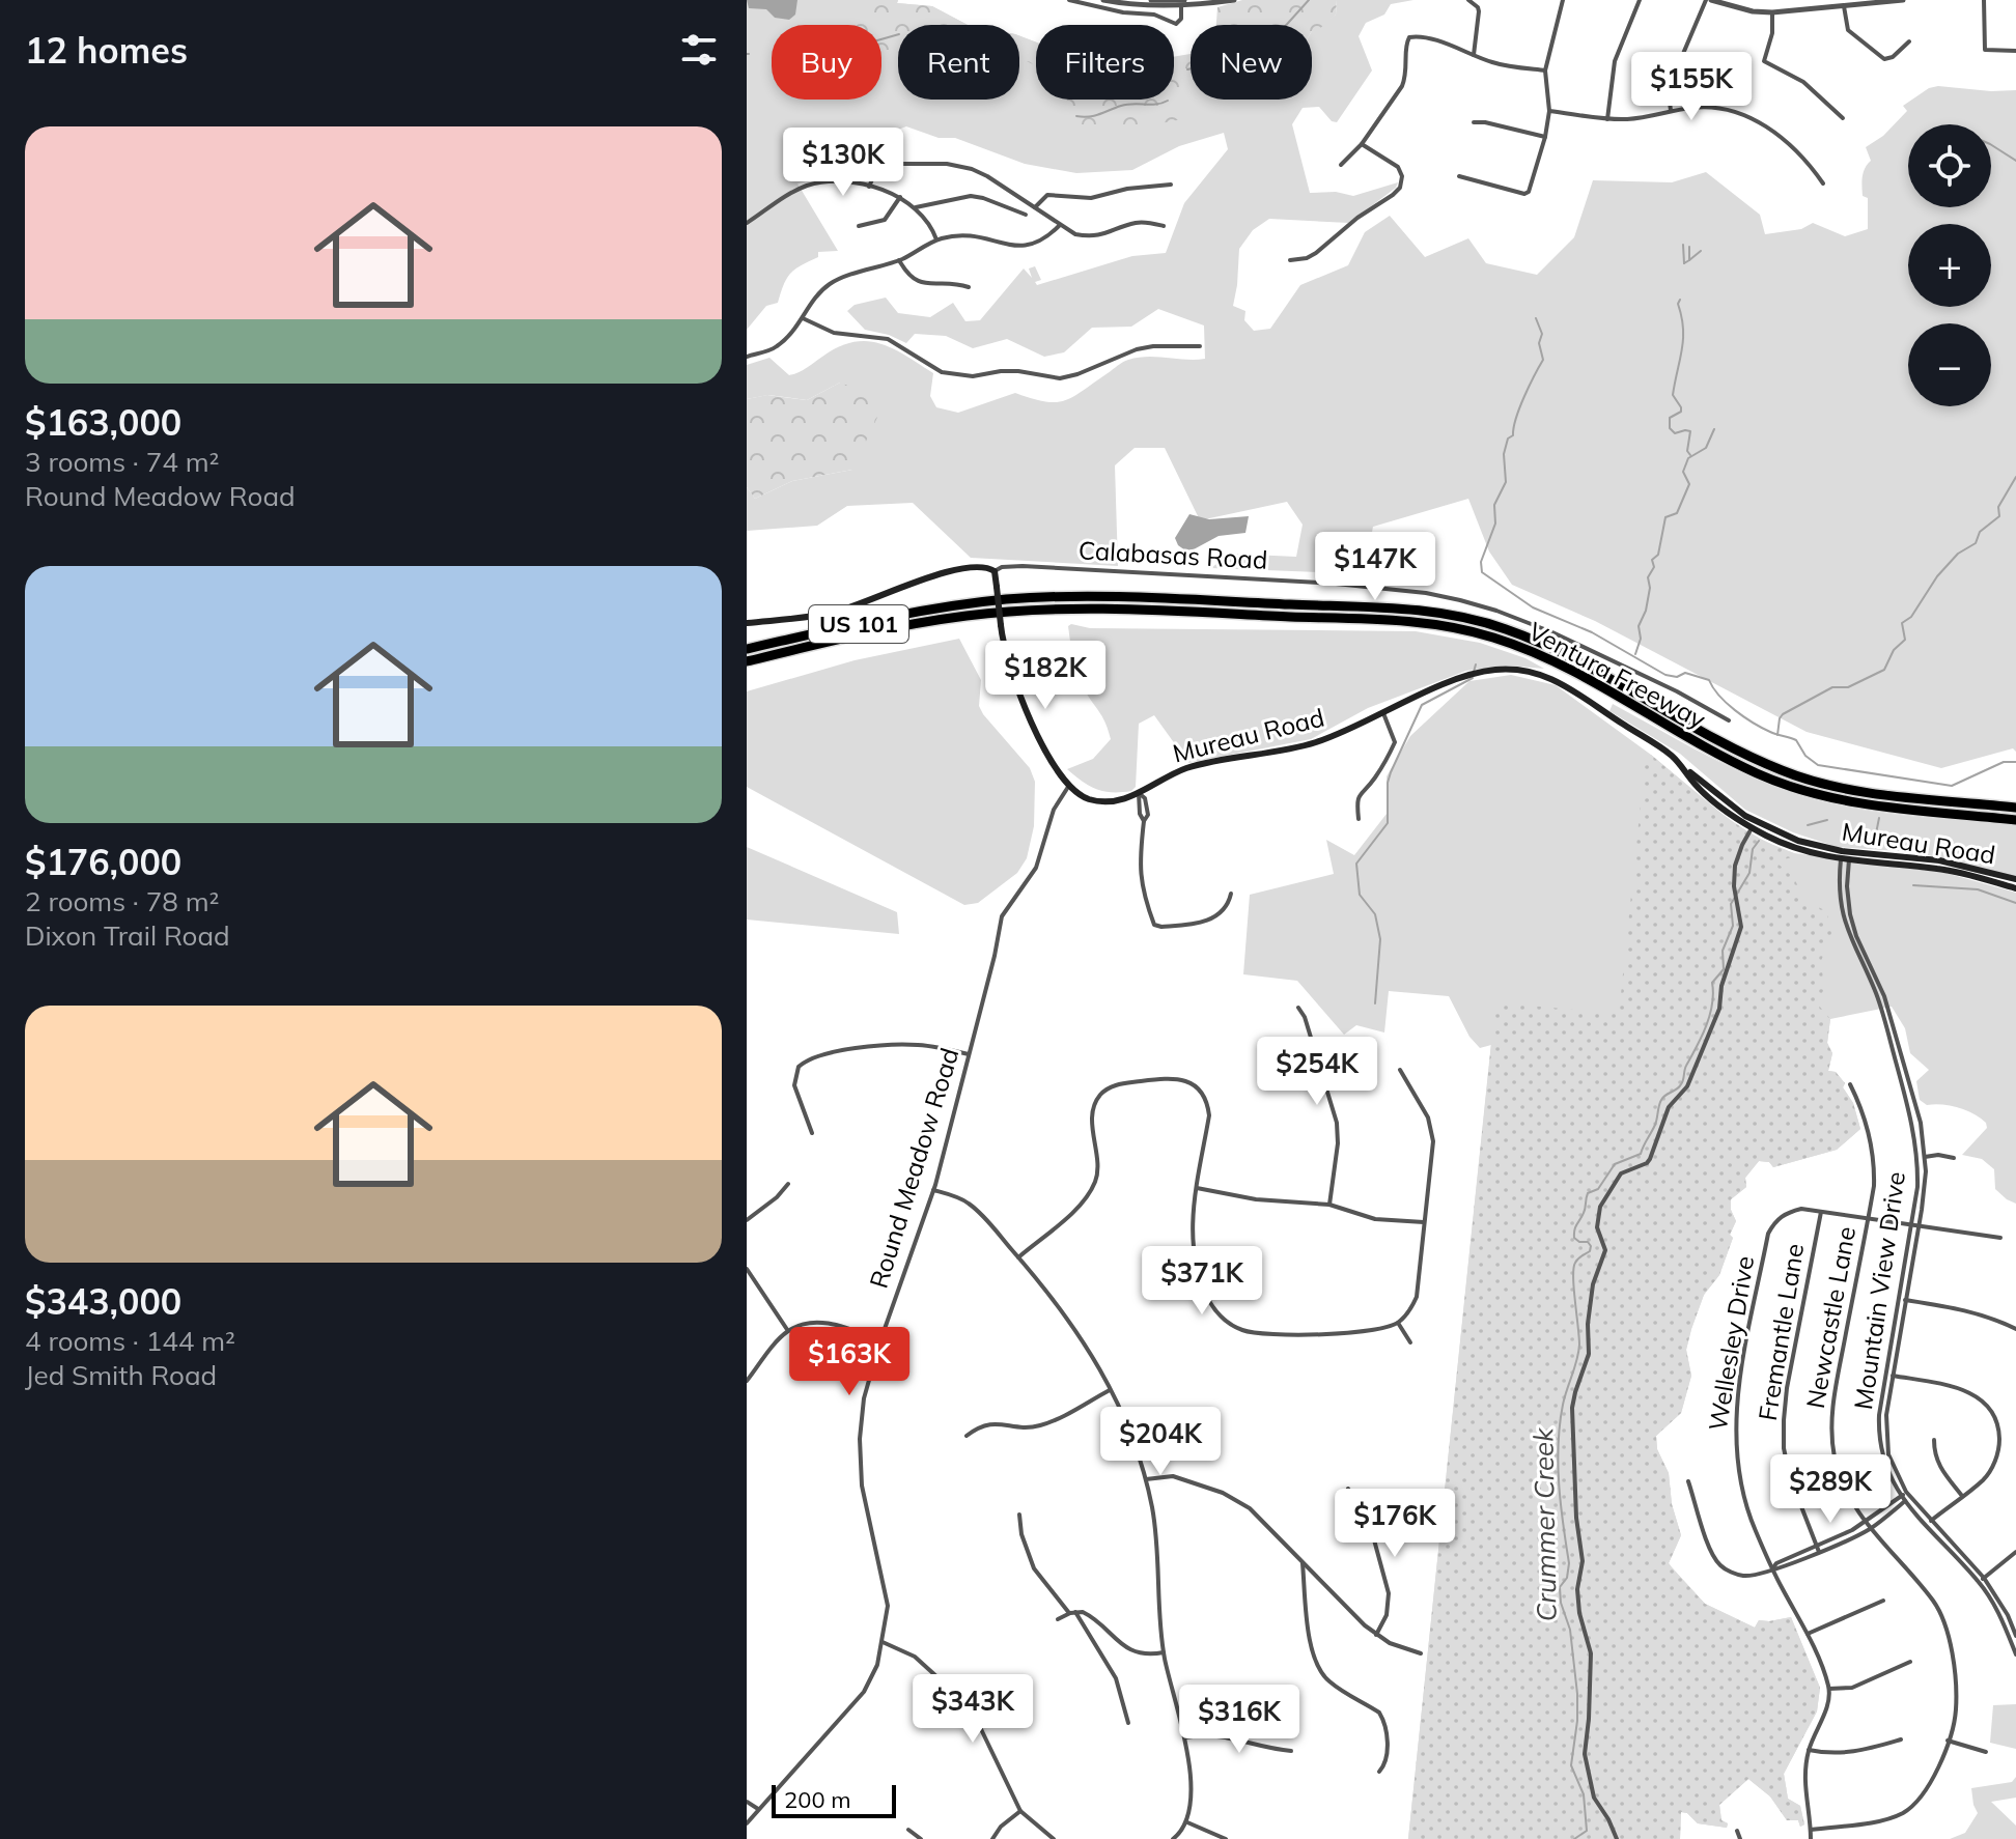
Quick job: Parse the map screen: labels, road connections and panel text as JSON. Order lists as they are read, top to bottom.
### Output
{
  "streets": {
    "highway": ["US 101", "Ventura Freeway"],
    "main road": ["Calabasas Road", "Mureau Road"],
    "street": [
      "Round Meadow Road",
      "Mountain View Drive",
      "Newcastle Lane",
      "Fremantle Lane",
      "Wellesley Drive"
    ]
  },
  "crossings": [
    ["Mureau Road", "Round Meadow Road"],
    ["Mureau Road", "Mountain View Drive"],
    ["Mountain View Drive", "Wellesley Drive"],
    ["Newcastle Lane", "Wellesley Drive"],
    ["Fremantle Lane", "Wellesley Drive"]
  ],
  "water": ["Crummer Creek"],
  "scale_bar": "200 m",
  "page": {
    "heading": "12 homes",
    "chip": [
      "Buy",
      "Rent",
      "Filters",
      "New"
    ],
    "price": [
      "$155K",
      "$130K",
      "$147K",
      "$182K",
      "$254K",
      "$371K",
      "$163K",
      "$204K",
      "$289K",
      "$176K",
      "$343K",
      "$316K"
    ],
    "list": [
      {
        "name": "$163,000",
        "note": "3 rooms · 74 m² · Round Meadow Road"
      },
      {
        "name": "$176,000",
        "note": "2 rooms · 78 m² · Dixon Trail Road"
      },
      {
        "name": "$343,000",
        "note": "4 rooms · 144 m² · Jed Smith Road"
      }
    ],
    "map_buttons": ["+", "−"],
    "scale": "200 m"
  }
}
